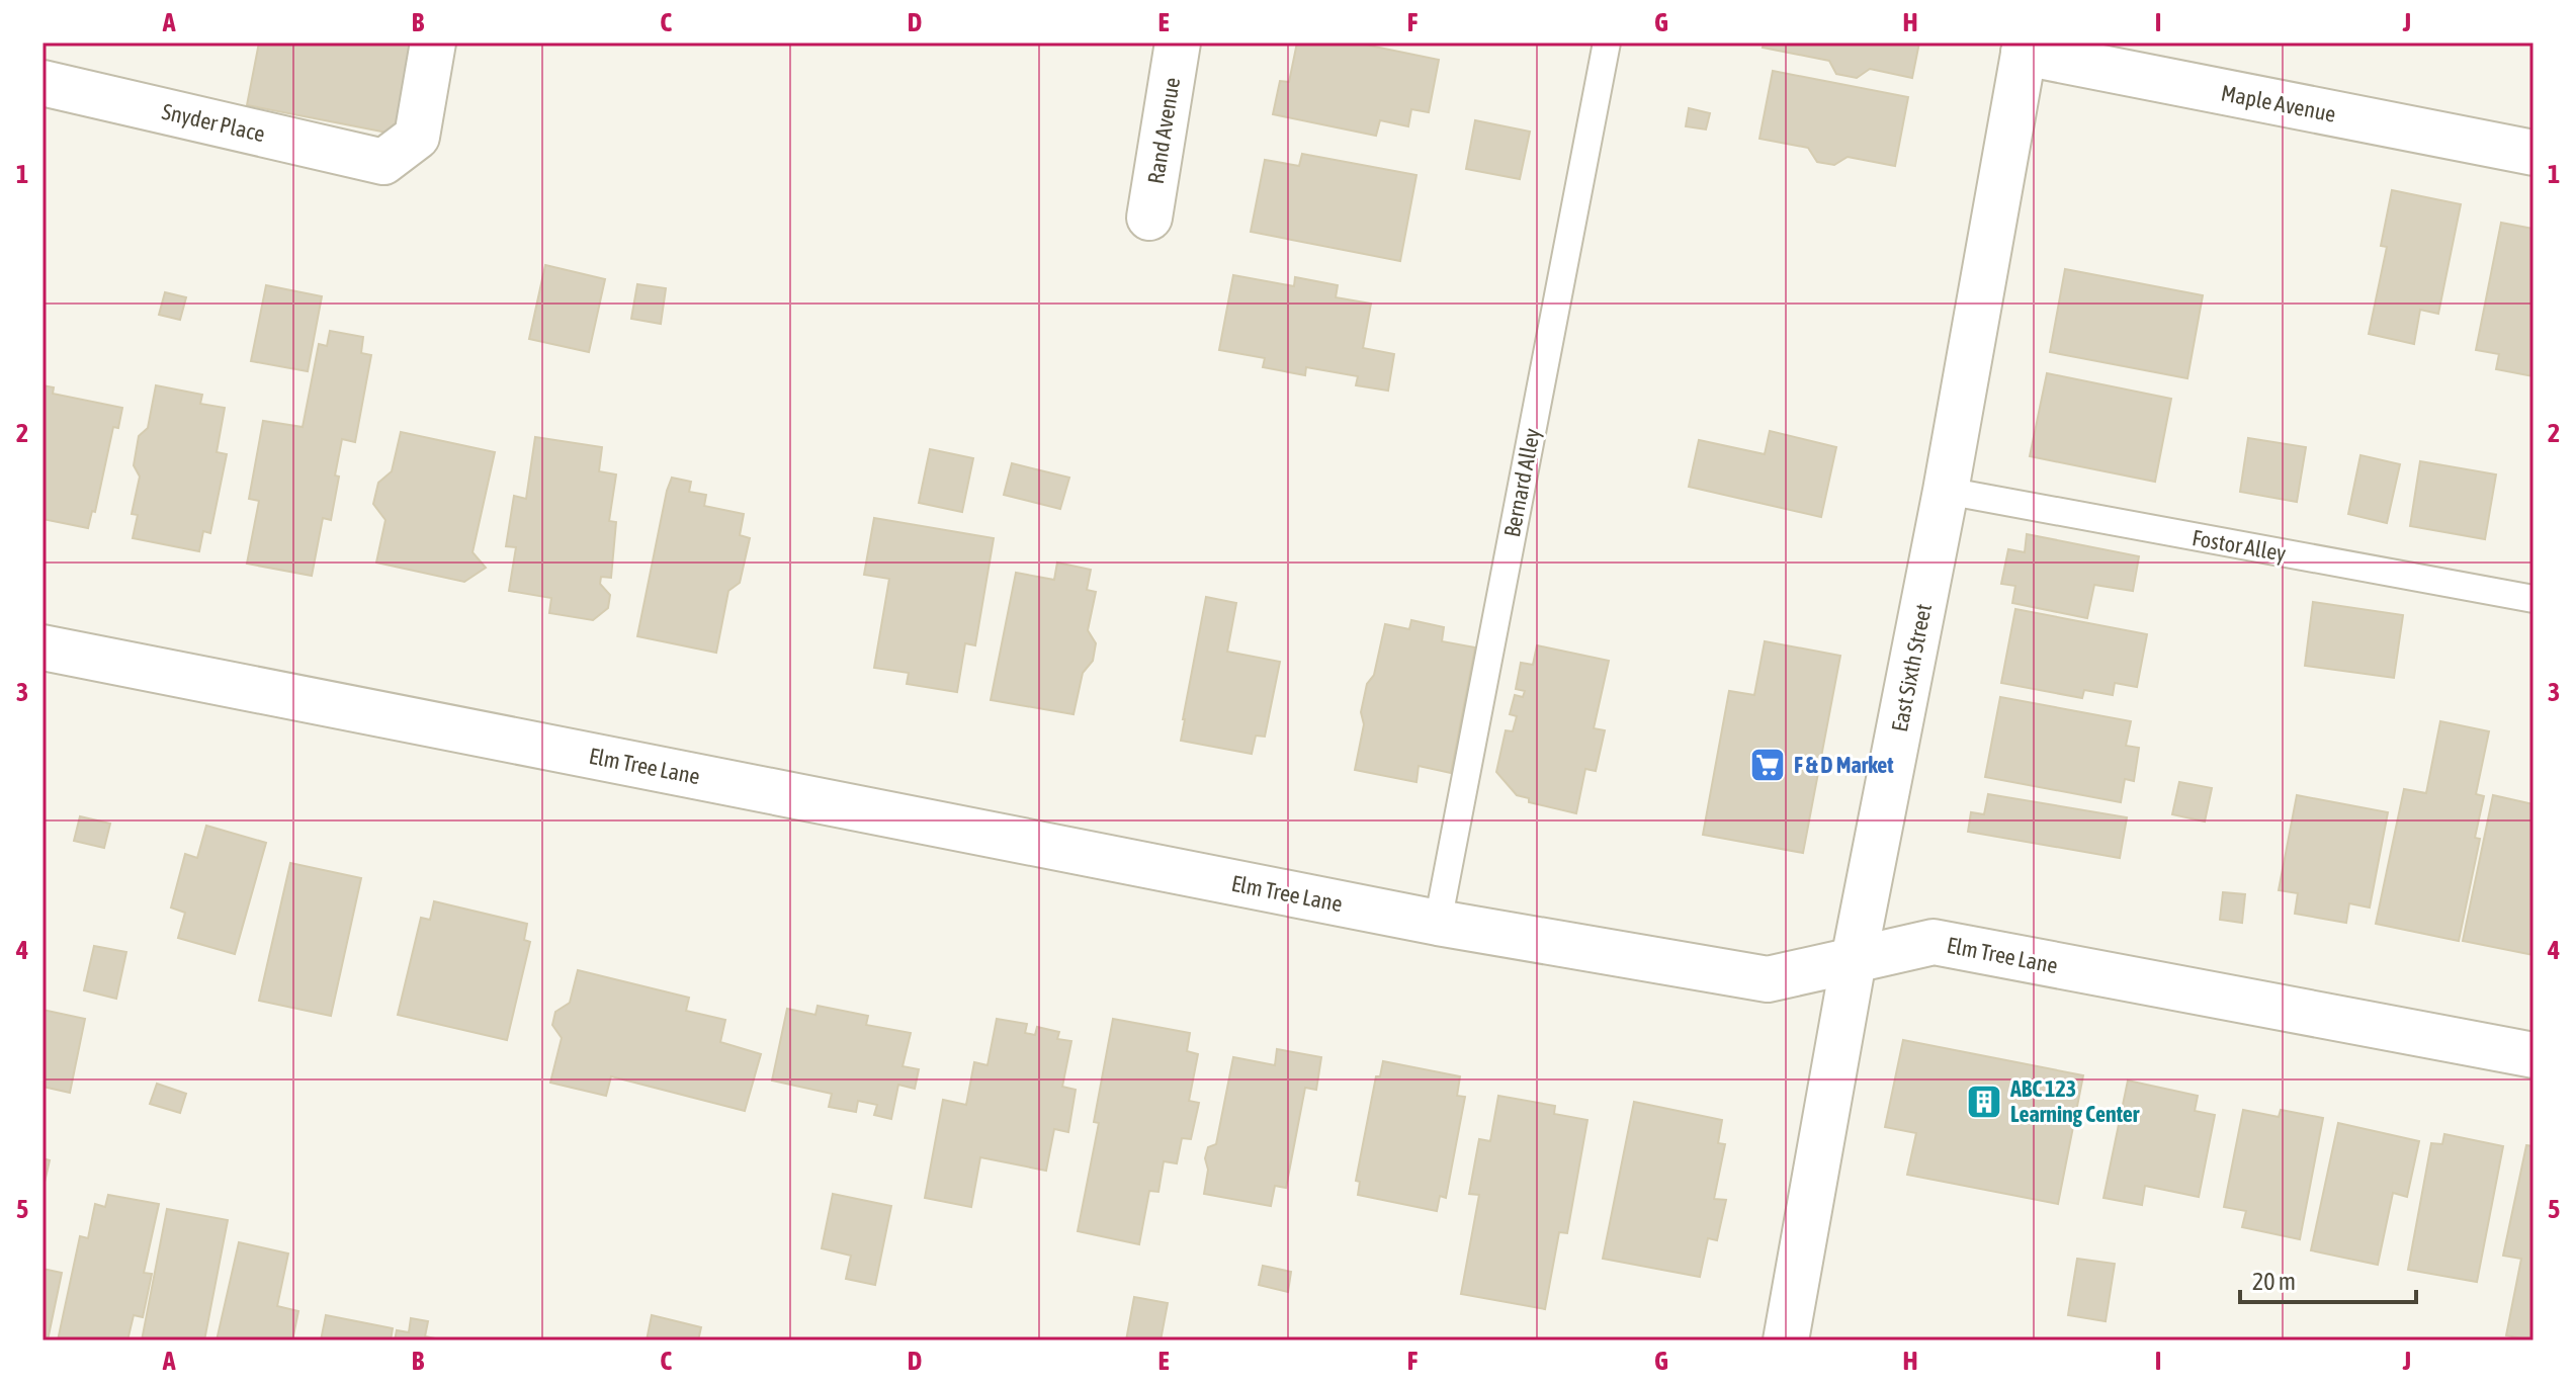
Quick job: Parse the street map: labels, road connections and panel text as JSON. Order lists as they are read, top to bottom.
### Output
{
  "streets": {
    "street": [
      "Maple Avenue",
      "Snyder Place",
      "Rand Avenue",
      "East Sixth Street",
      "Elm Tree Lane"
    ],
    "lane": ["Bernard Alley", "Fostor Alley"]
  },
  "crossings": [
    ["Maple Avenue", "East Sixth Street"],
    ["Bernard Alley", "Elm Tree Lane"],
    ["Fostor Alley", "East Sixth Street"],
    ["East Sixth Street", "Elm Tree Lane"]
  ],
  "places": {
    "supermarket": ["F & D Market"],
    "building": ["ABC 123 Learning Center"]
  },
  "scale_bar": "20 m",
  "grid": {
    "columns": [
      "A",
      "B",
      "C",
      "D",
      "E",
      "F",
      "G",
      "H",
      "I",
      "J"
    ],
    "rows": [
      "1",
      "2",
      "3",
      "4",
      "5"
    ]
  }
}
